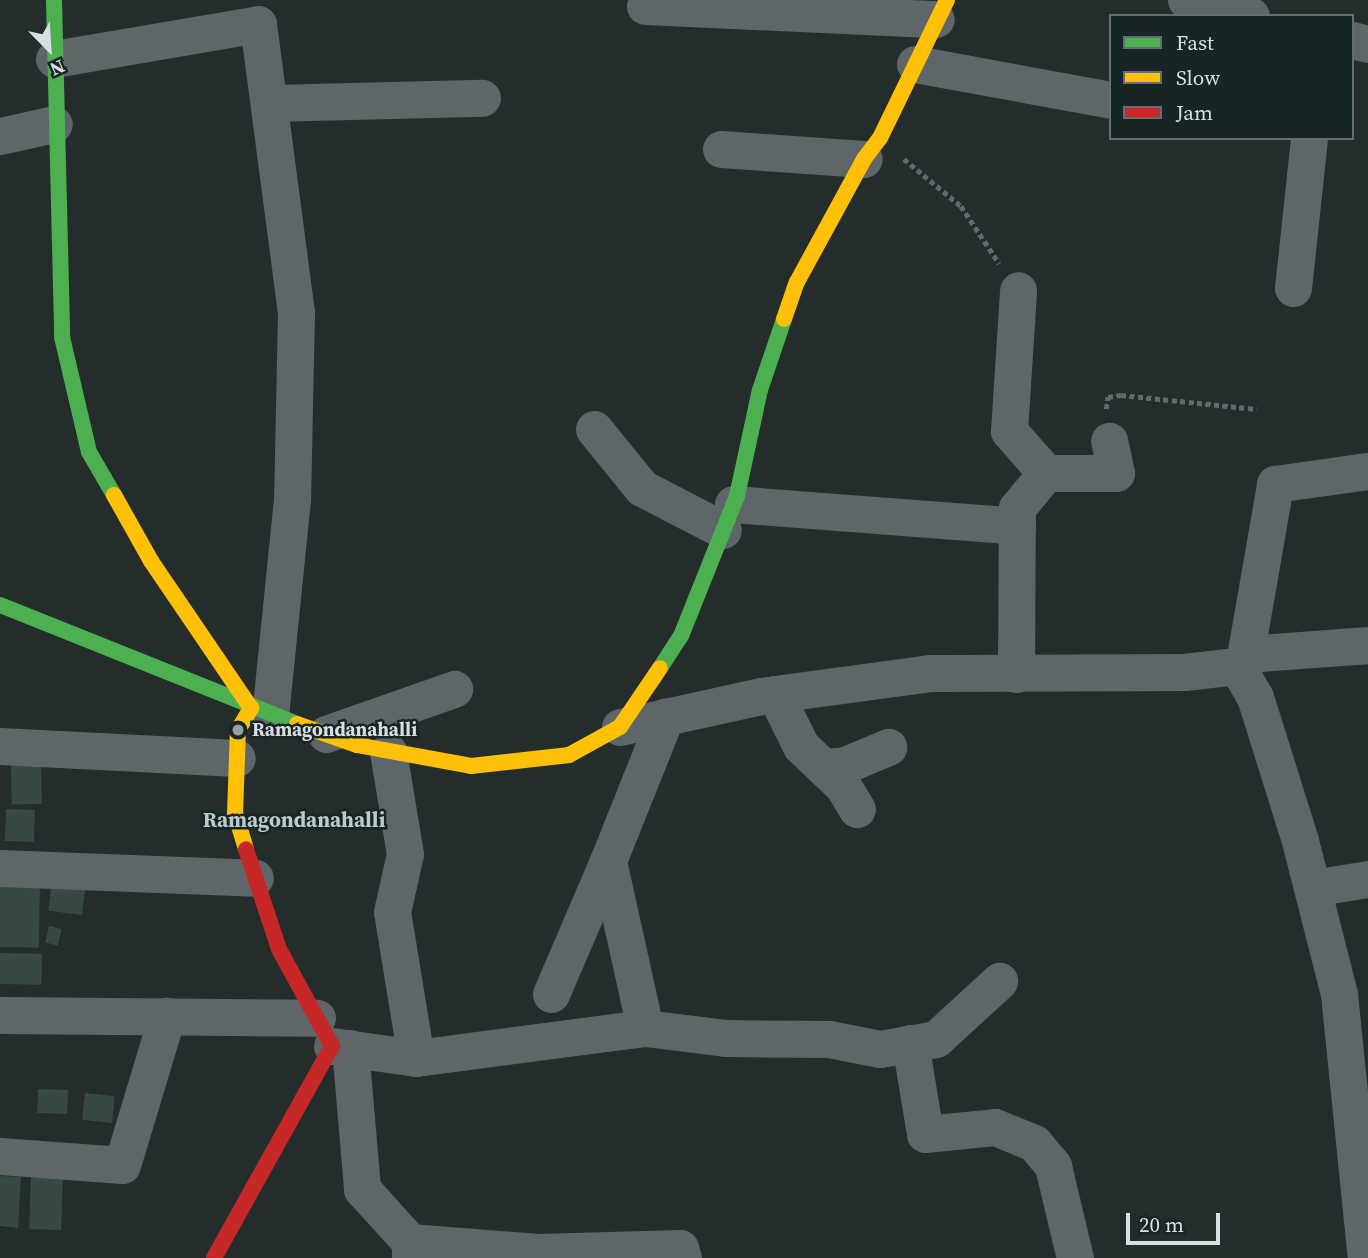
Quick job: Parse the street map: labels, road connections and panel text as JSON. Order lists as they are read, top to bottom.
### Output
{
  "districts": ["Ramagondanahalli"],
  "places": ["Ramagondanahalli"],
  "legend": ["Fast", "Slow", "Jam"],
  "scale_bar": "20 m",
  "north": "bottom right"
}
